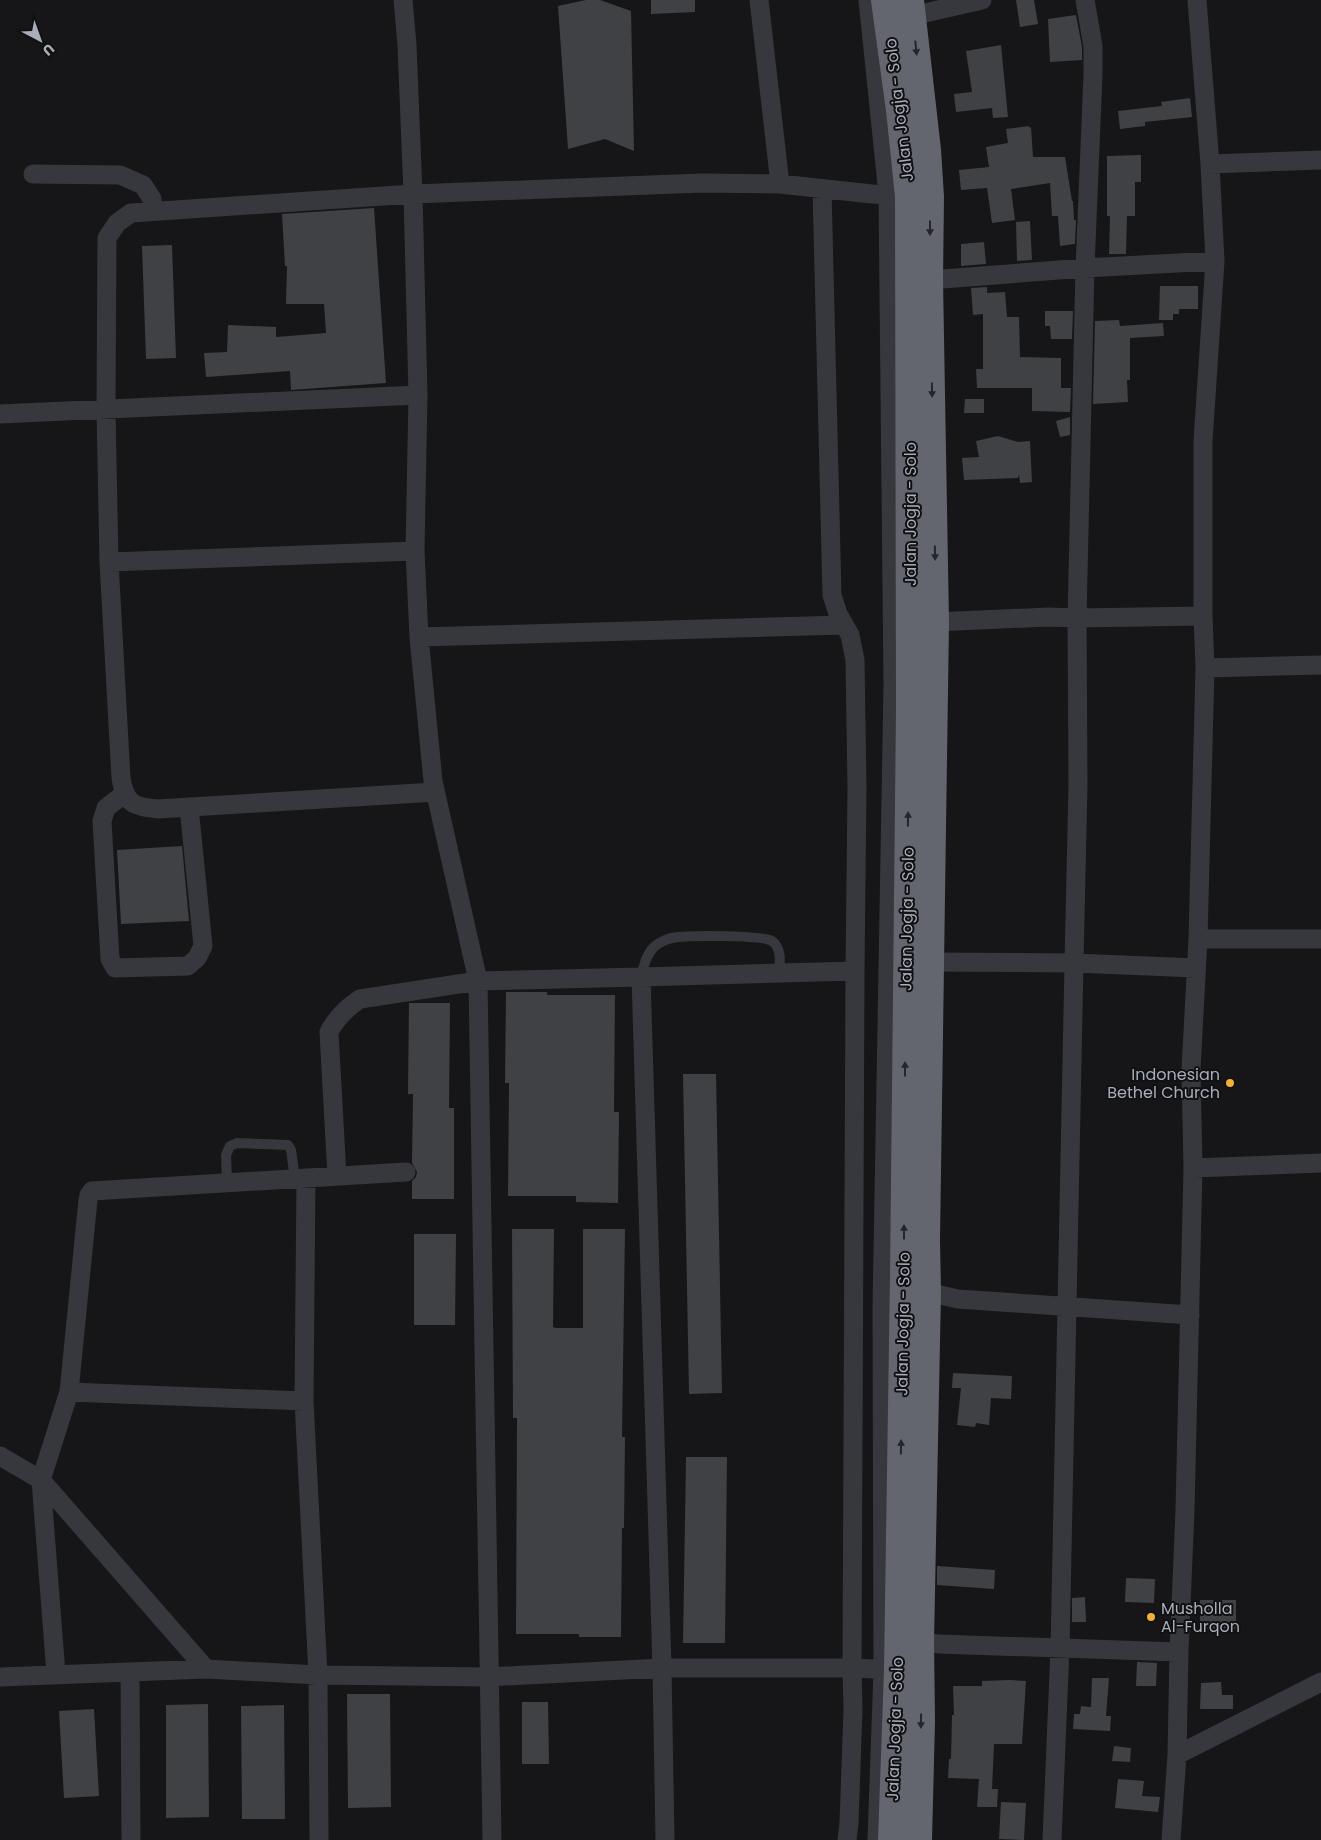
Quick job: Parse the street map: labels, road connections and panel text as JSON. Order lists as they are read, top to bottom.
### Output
{
  "streets": {
    "highway": ["Jalan Jogja - Solo"]
  },
  "places": ["Indonesian Bethel Church", "Musholla Al-Furqon"],
  "north": "bottom right"
}
